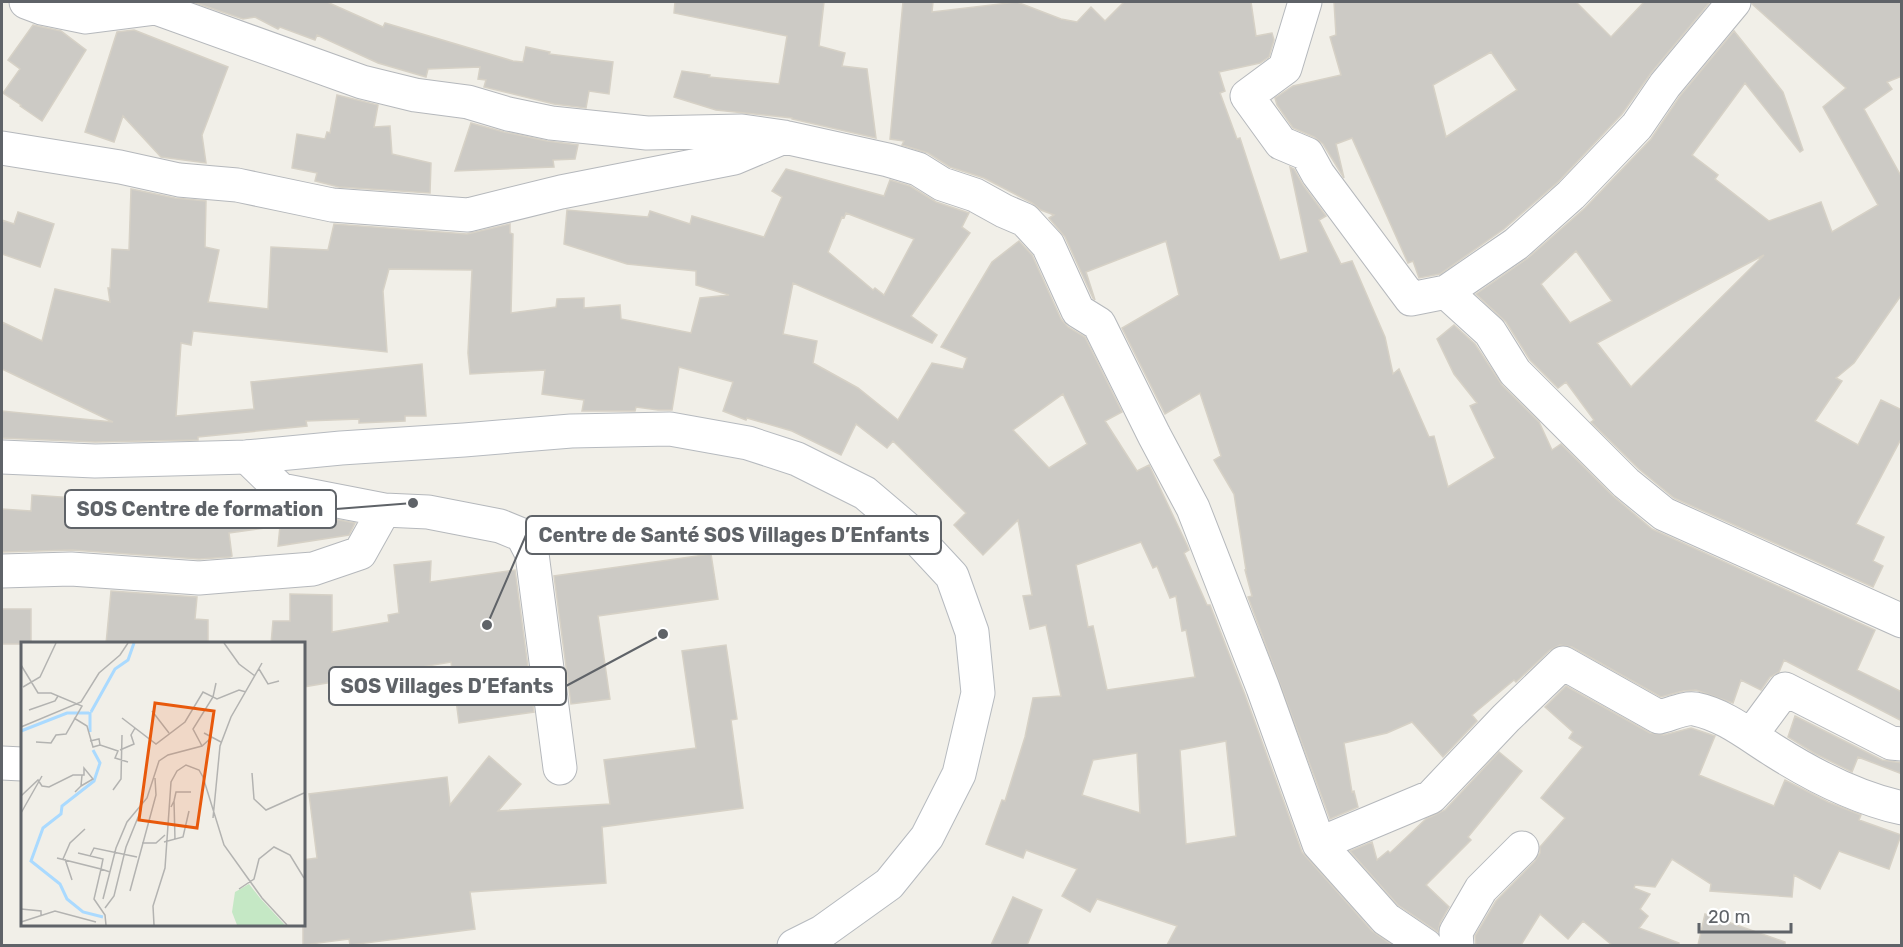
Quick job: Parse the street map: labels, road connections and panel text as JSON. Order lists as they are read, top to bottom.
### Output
{
  "places": ["SOS Centre de formation", "Centre de Santé SOS Villages D’Enfants", "SOS Villages D’Efants"],
  "scale_bar": "20 m"
}
